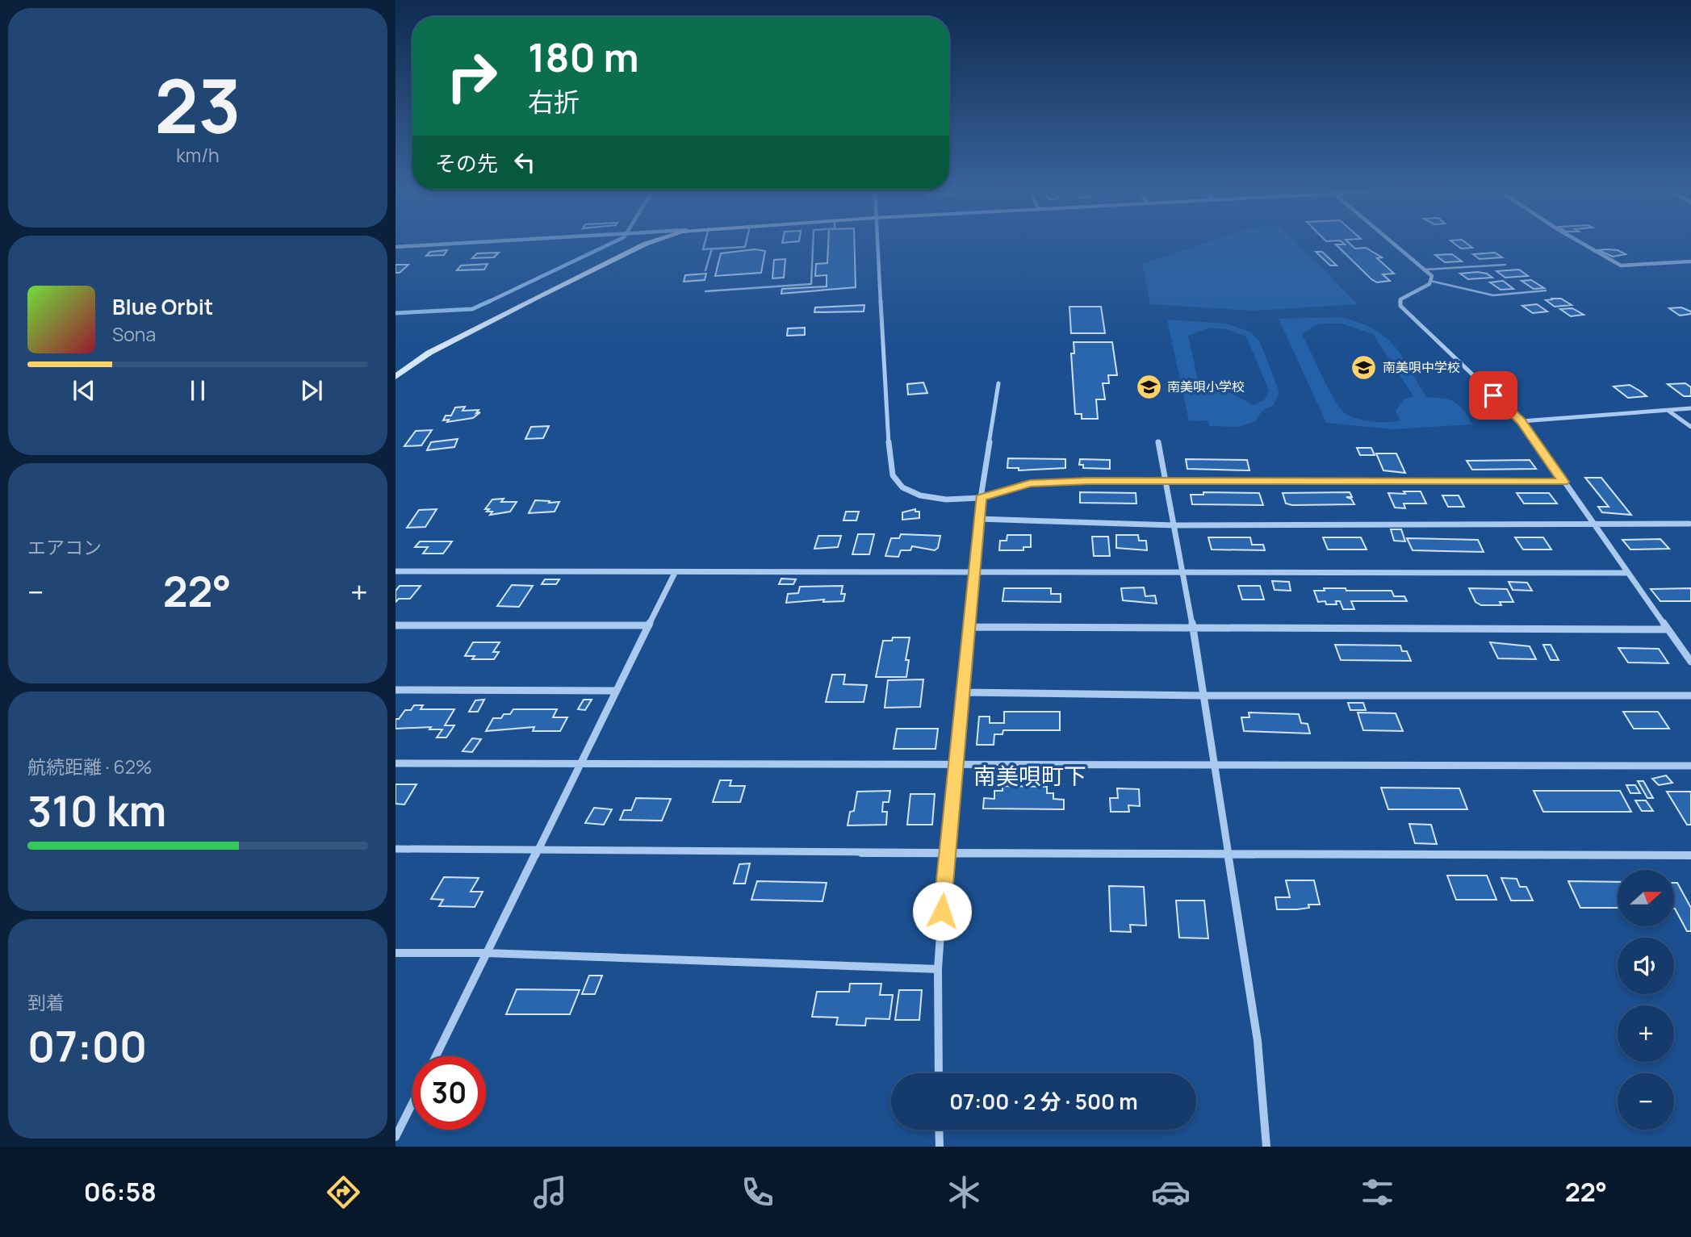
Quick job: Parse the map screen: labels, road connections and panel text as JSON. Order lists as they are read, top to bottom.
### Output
{
  "districts": ["南美唄町下"],
  "places": {
    "school or university": ["南美唄中学校", "南美唄小学校"]
  },
  "north": "right",
  "page": {
    "tile": [
      ["23", "km/h"],
      "エアコン",
      ["航続距離 · 62%", "310 km"],
      ["到着", "07:00"]
    ],
    "turn": ["180 m", "右折"],
    "then": "その先",
    "song": ["Blue Orbit", "Sona"],
    "heat": ["−", "22°", "+"],
    "map_buttons": ["+", "−"],
    "limit": "30",
    "trip": "07:00 · 2 分 · 500 m",
    "tabs": ["06:58", "22°"]
  }
}
